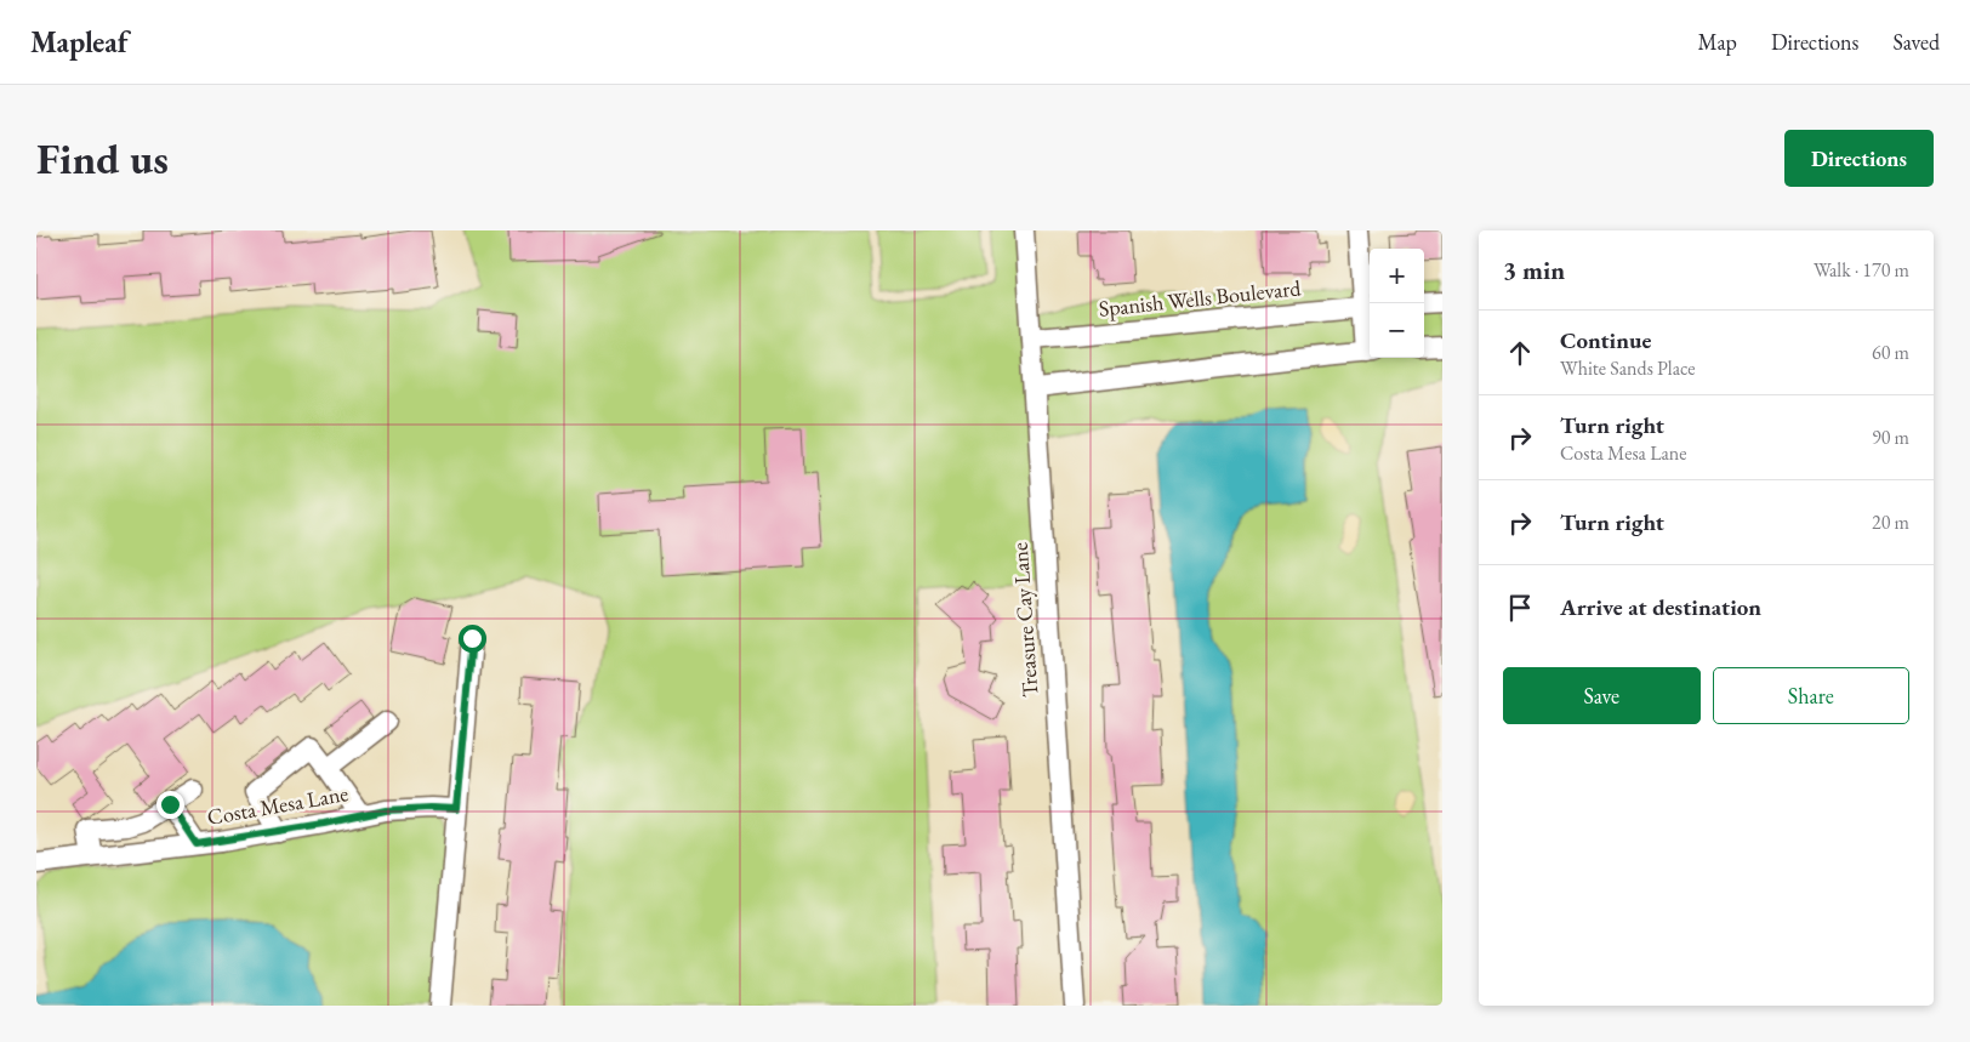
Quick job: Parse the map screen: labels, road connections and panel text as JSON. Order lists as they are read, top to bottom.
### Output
{
  "streets": {
    "street": ["Spanish Wells Boulevard", "Treasure Cay Lane", "Costa Mesa Lane"]
  },
  "crossings": [
    ["Spanish Wells Boulevard", "Treasure Cay Lane"]
  ],
  "page": {
    "header": "Mapleaf",
    "nav": ["Map", "Directions", "Saved"],
    "buttons": [
      "Directions",
      ["Save", "Share"]
    ],
    "title": "Find us",
    "heading": ["3 min", "Walk · 170 m"],
    "map_buttons": ["+", "−"],
    "list": [
      ["Continue", "White Sands Place", "60 m"],
      ["Turn right", "Costa Mesa Lane", "90 m"],
      ["Turn right", "20 m"],
      "Arrive at destination"
    ]
  }
}
